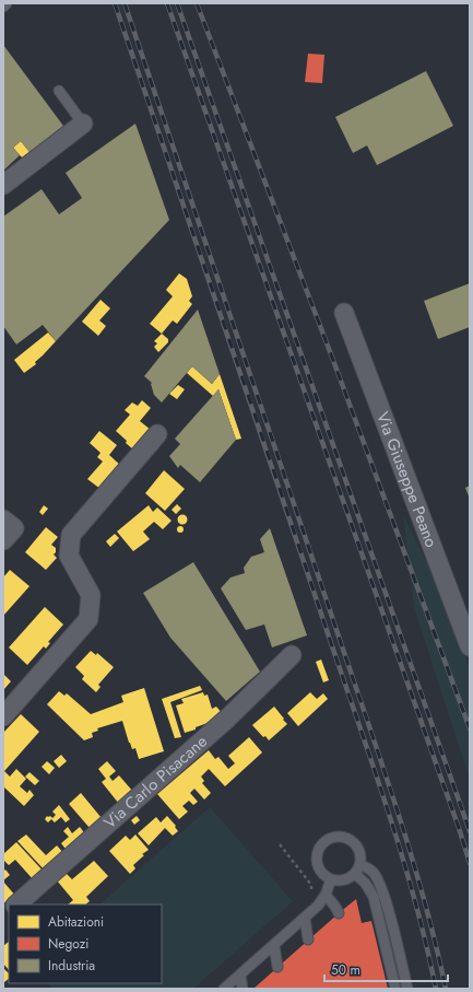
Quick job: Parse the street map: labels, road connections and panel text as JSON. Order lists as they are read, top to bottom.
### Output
{
  "streets": {
    "street": ["Via Giuseppe Peano", "Via Carlo Pisacane"]
  },
  "legend": ["Abitazioni", "Negozi", "Industria"],
  "scale_bar": "50 m"
}
